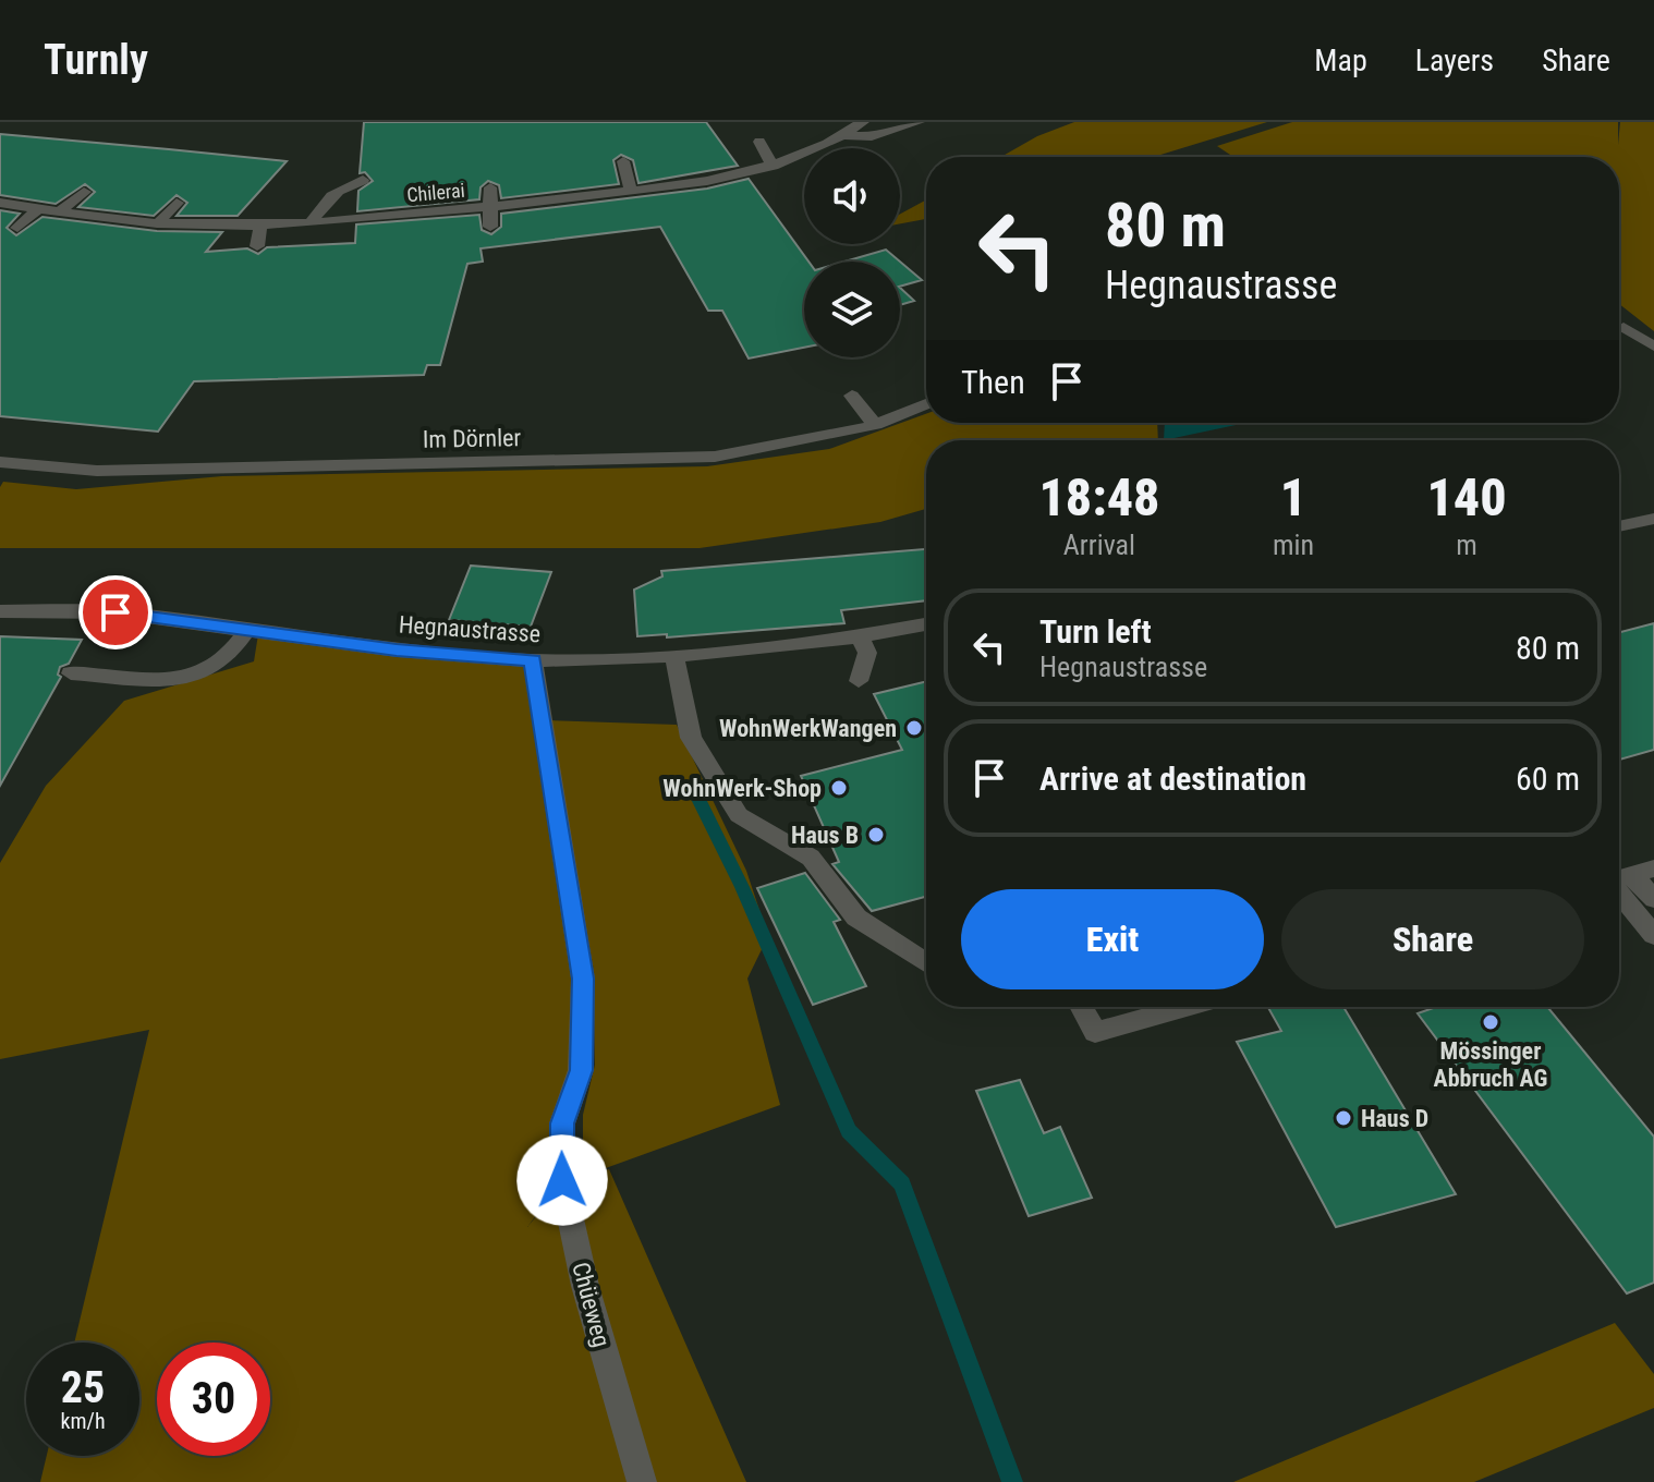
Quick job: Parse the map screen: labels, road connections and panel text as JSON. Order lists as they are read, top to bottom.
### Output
{
  "streets": {
    "street": [
      "Chilerai",
      "Im Dörnler",
      "Hegnaustrasse",
      "Chüeweg"
    ]
  },
  "crossings": [
    ["Hegnaustrasse", "Chüeweg"]
  ],
  "places": [
    "WohnWerkWangen",
    "WohnWerk-Shop",
    "Haus B",
    "Mössinger Abbruch AG",
    "Haus D"
  ],
  "page": {
    "header": "Turnly",
    "nav": ["Map", "Layers", "Share"],
    "turn": ["80 m", "Hegnaustrasse"],
    "then": "Then",
    "eta": [
      "18:48",
      "Arrival",
      "1",
      "min",
      "140",
      "m"
    ],
    "list": [
      {
        "name": "Turn left",
        "note": "Hegnaustrasse",
        "value": "80 m"
      },
      {
        "name": "Arrive at destination",
        "value": "60 m"
      }
    ],
    "buttons": ["Exit", "Share"],
    "speed": "25 km/h",
    "limit": "30"
  }
}
